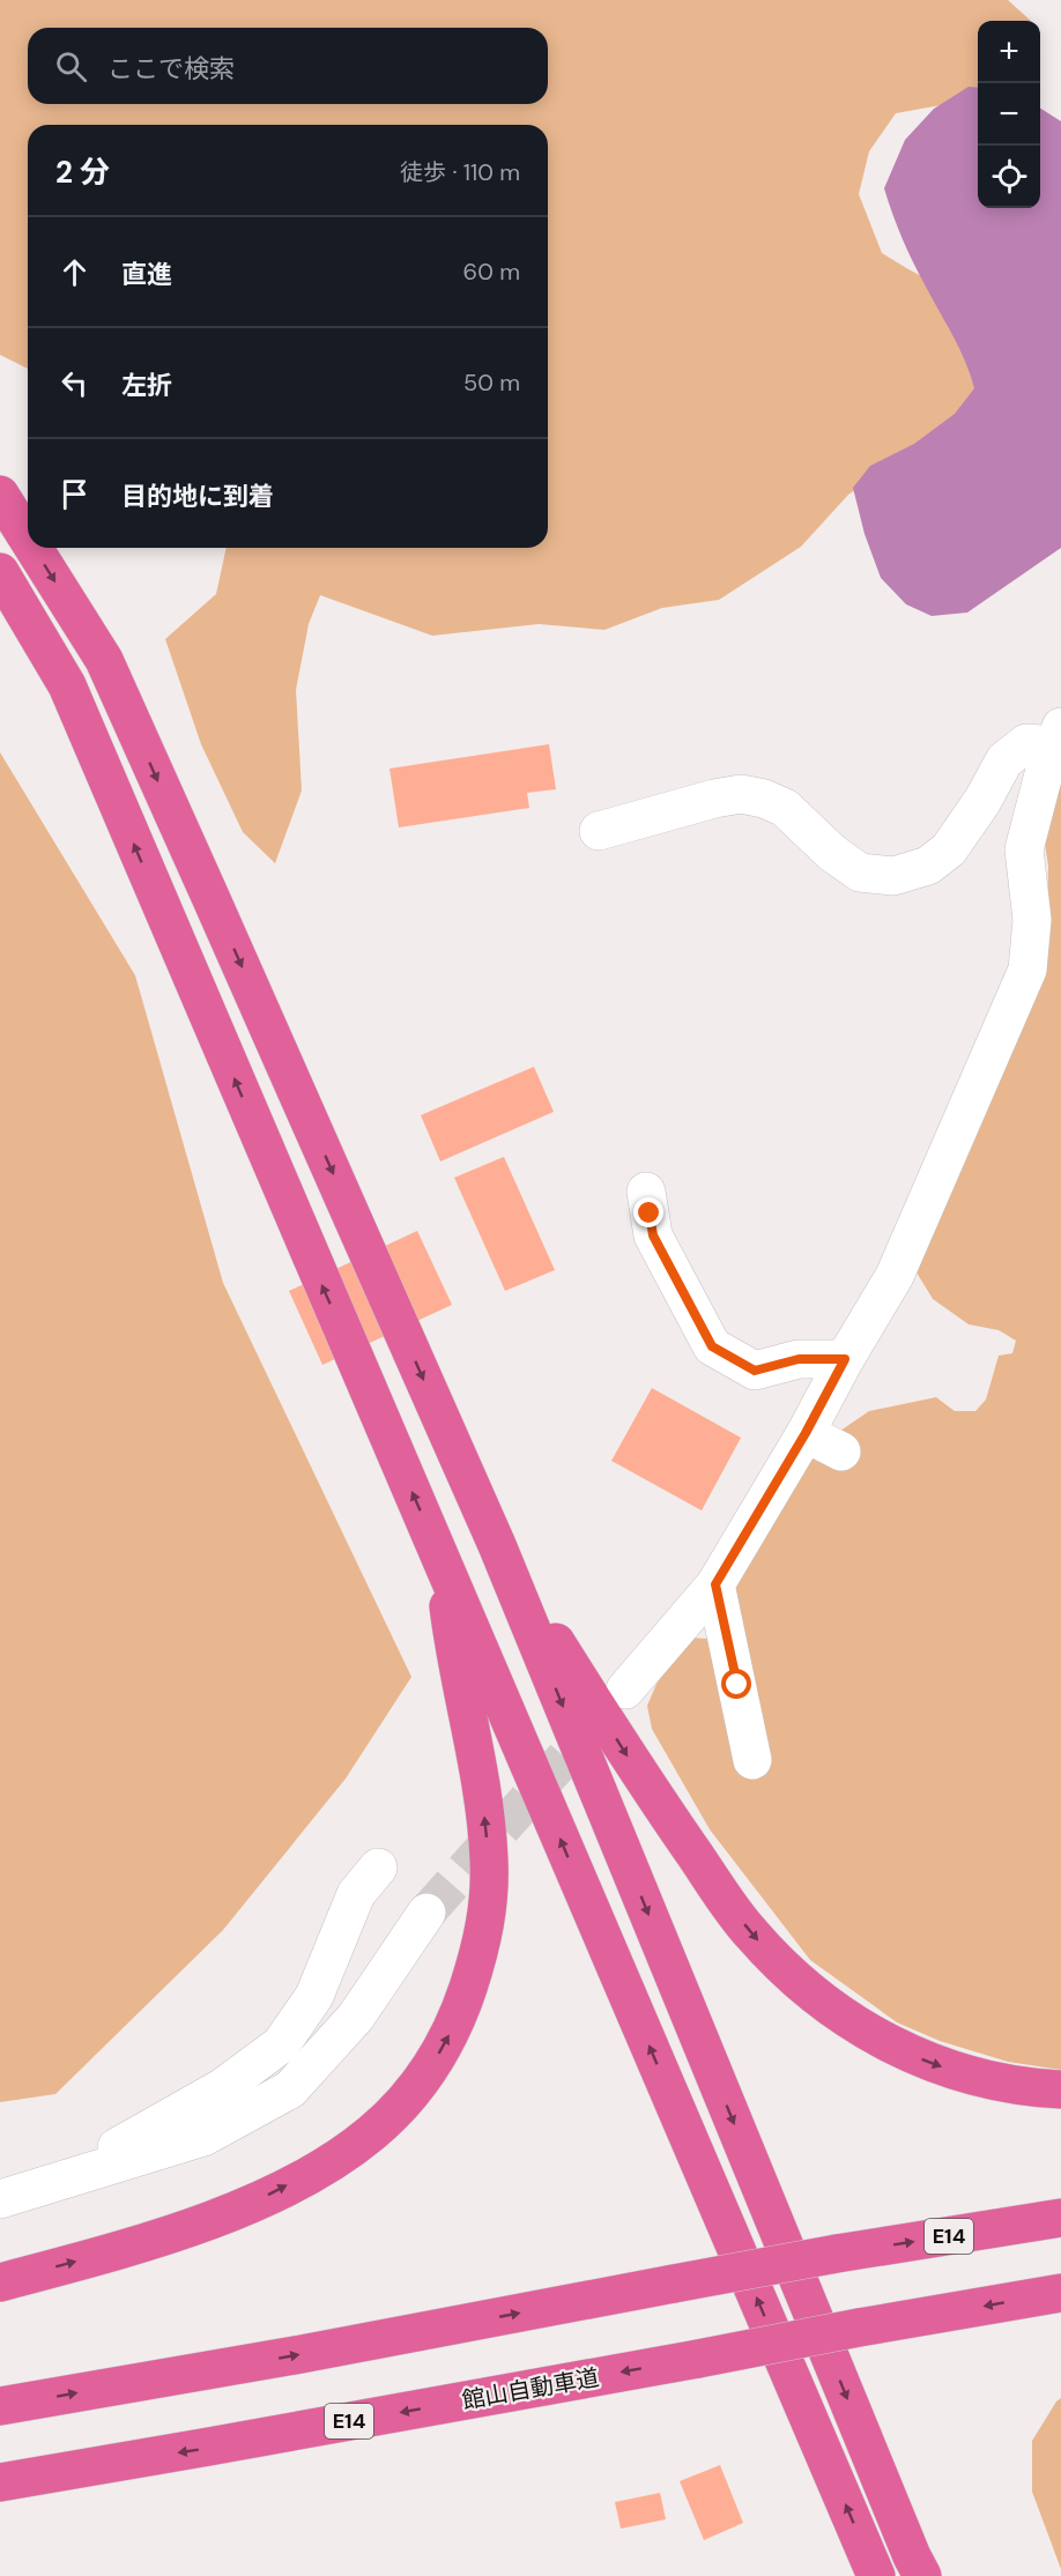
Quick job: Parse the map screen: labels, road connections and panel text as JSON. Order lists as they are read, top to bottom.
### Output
{
  "streets": {
    "highway": ["E14", "館山自動車道"]
  },
  "page": {
    "map_buttons": ["+", "−"],
    "search": "ここで検索",
    "heading": ["2 分", "徒歩 · 110 m"],
    "list": [
      ["直進", "60 m"],
      ["左折", "50 m"],
      "目的地に到着"
    ]
  }
}
